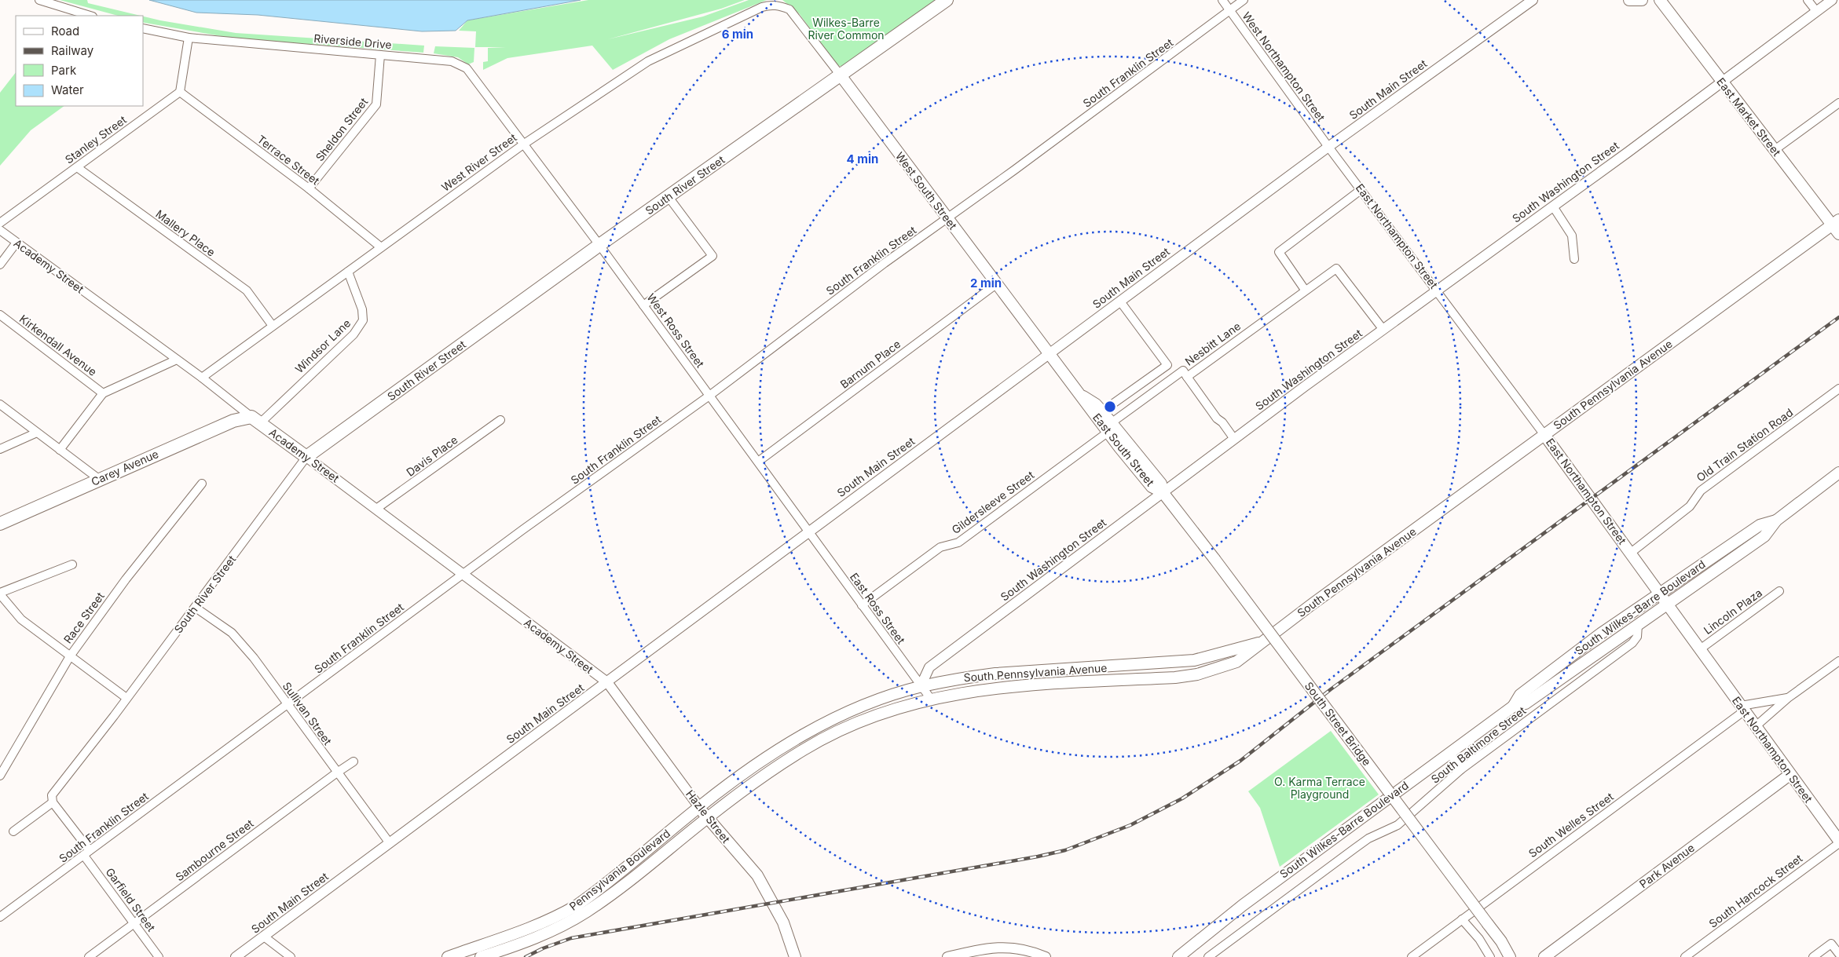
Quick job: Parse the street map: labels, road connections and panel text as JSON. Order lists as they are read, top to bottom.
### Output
{
  "streets": {
    "main road": [
      "East Market Street",
      "South River Street",
      "West South Street",
      "East Northampton Street",
      "Academy Street",
      "South Pennsylvania Avenue",
      "East South Street",
      "Carey Avenue",
      "South Wilkes-Barre Boulevard",
      "South Street Bridge",
      "Hazle Street",
      "Park Avenue",
      "Pennsylvania Boulevard"
    ],
    "street": [
      "Riverside Drive",
      "West Northampton Street",
      "South Franklin Street",
      "South Main Street",
      "Sheldon Street",
      "Stanley Street",
      "Terrace Street",
      "West River Street",
      "South Washington Street",
      "Mallery Place",
      "West Ross Street",
      "Nesbitt Lane",
      "Kirkendall Avenue",
      "Windsor Lane",
      "Barnum Place",
      "Old Train Station Road",
      "Davis Place",
      "Gildersleeve Street",
      "East Ross Street",
      "Lincoln Plaza",
      "Race Street",
      "Sullivan Street",
      "South Baltimore Street",
      "South Welles Street",
      "Sambourne Street",
      "South Hancock Street",
      "Garfield Street"
    ]
  },
  "crossings": [
    ["Riverside Drive", "Sheldon Street"],
    ["Riverside Drive", "West River Street"],
    ["Riverside Drive", "West Ross Street"],
    ["West Northampton Street", "South Franklin Street"],
    ["West Northampton Street", "South Main Street"],
    ["West Northampton Street", "East Northampton Street"],
    ["South Franklin Street", "West South Street"],
    ["South Franklin Street", "Academy Street"],
    ["South Franklin Street", "West Ross Street"],
    ["South Franklin Street", "Sullivan Street"],
    ["South Franklin Street", "Garfield Street"],
    ["South Main Street", "West South Street"],
    ["South Main Street", "East Northampton Street"],
    ["South Main Street", "Academy Street"],
    ["South Main Street", "West Ross Street"],
    ["South Main Street", "East South Street"],
    ["South Main Street", "East Ross Street"],
    ["South Main Street", "Sullivan Street"],
    ["South Main Street", "Hazle Street"],
    ["East Market Street", "South Washington Street"],
    ["East Market Street", "South Pennsylvania Avenue"],
    ["Sheldon Street", "Terrace Street"],
    ["Stanley Street", "Terrace Street"],
    ["Stanley Street", "Mallery Place"],
    ["Terrace Street", "West River Street"],
    ["West River Street", "West South Street"],
    ["West River Street", "Mallery Place"],
    ["West River Street", "Academy Street"],
    ["West River Street", "West Ross Street"],
    ["West River Street", "Windsor Lane"],
    ["South Washington Street", "East Northampton Street"],
    ["South Washington Street", "Nesbitt Lane"],
    ["South Washington Street", "South Pennsylvania Avenue"],
    ["South Washington Street", "East South Street"],
    ["South Washington Street", "East Ross Street"],
    ["South Washington Street", "South Street Bridge"],
    ["South River Street", "West South Street"],
    ["South River Street", "Academy Street"],
    ["South River Street", "West Ross Street"],
    ["South River Street", "Sullivan Street"],
    ["West South Street", "Barnum Place"],
    ["West South Street", "East South Street"],
    ["East Northampton Street", "South Pennsylvania Avenue"],
    ["East Northampton Street", "Old Train Station Road"],
    ["East Northampton Street", "South Wilkes-Barre Boulevard"],
    ["East Northampton Street", "Lincoln Plaza"],
    ["East Northampton Street", "South Welles Street"],
    ["East Northampton Street", "Park Avenue"],
    ["East Northampton Street", "South Hancock Street"],
    ["Academy Street", "Windsor Lane"],
    ["Academy Street", "Davis Place"],
    ["Academy Street", "Carey Avenue"],
    ["Academy Street", "Hazle Street"],
    ["West Ross Street", "Barnum Place"],
    ["West Ross Street", "East Ross Street"],
    ["Nesbitt Lane", "East South Street"],
    ["Nesbitt Lane", "Gildersleeve Street"],
    ["Windsor Lane", "Carey Avenue"],
    ["South Pennsylvania Avenue", "East Ross Street"],
    ["South Pennsylvania Avenue", "Hazle Street"],
    ["South Pennsylvania Avenue", "Pennsylvania Boulevard"],
    ["East South Street", "Gildersleeve Street"],
    ["East South Street", "South Street Bridge"],
    ["Gildersleeve Street", "East Ross Street"],
    ["South Wilkes-Barre Boulevard", "South Baltimore Street"],
    ["Sullivan Street", "Sambourne Street"],
    ["Hazle Street", "Pennsylvania Boulevard"],
    ["Sambourne Street", "Garfield Street"]
  ],
  "parks": ["Wilkes-Barre River Common", "O. Karma Terrace Playground"],
  "legend": [
    "Road",
    "Railway",
    "Park",
    "Water"
  ],
  "rings": ["6 min", "4 min", "2 min"]
}
